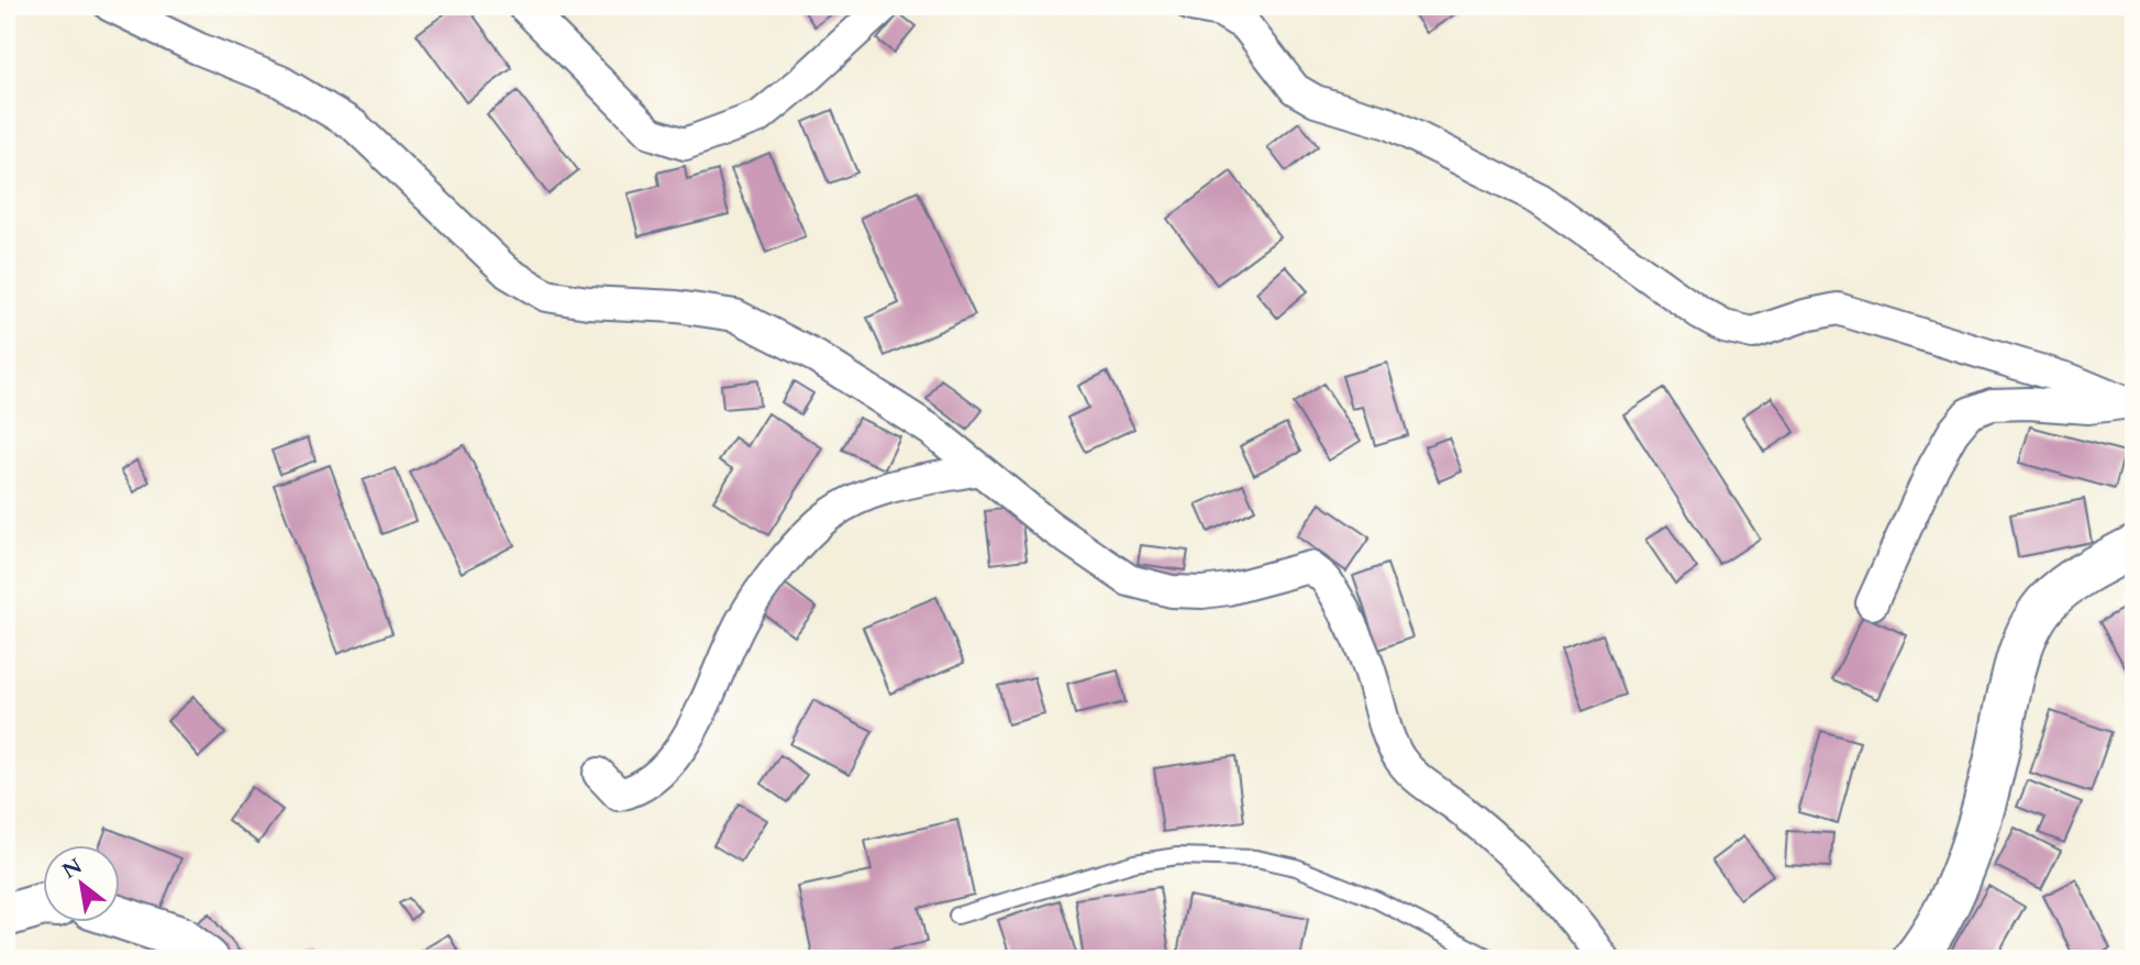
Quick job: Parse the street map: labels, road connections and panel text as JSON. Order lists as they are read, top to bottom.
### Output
{
  "north": "top left"
}
